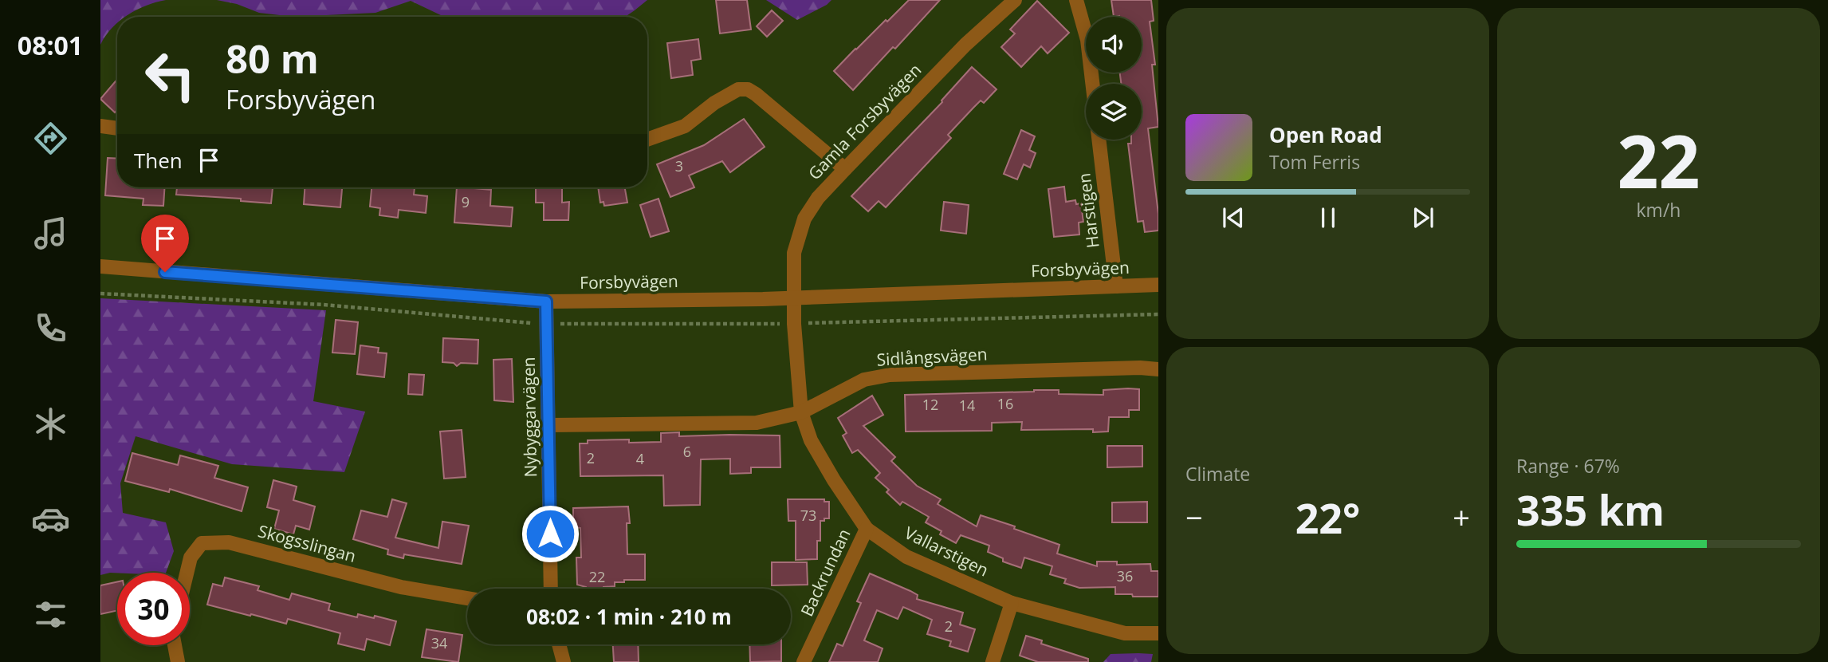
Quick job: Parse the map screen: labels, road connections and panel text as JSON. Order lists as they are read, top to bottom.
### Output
{
  "streets": {
    "street": [
      "Gamla Forsbyvägen",
      "Harstigen",
      "Forsbyvägen",
      "Sidlångsvägen",
      "Nybyggarvägen",
      "Skogsslingan",
      "Vallarstigen",
      "Backrundan"
    ]
  },
  "crossings": [
    ["Gamla Forsbyvägen", "Forsbyvägen"],
    ["Gamla Forsbyvägen", "Vallarstigen"],
    ["Harstigen", "Forsbyvägen"],
    ["Forsbyvägen", "Nybyggarvägen"],
    ["Forsbyvägen", "Vallarstigen"],
    ["Sidlångsvägen", "Nybyggarvägen"],
    ["Sidlångsvägen", "Vallarstigen"],
    ["Vallarstigen", "Backrundan"]
  ],
  "house_numbers": [
    "3",
    "9",
    "16",
    "12",
    "14",
    "6",
    "2",
    "4",
    "73",
    "36",
    "22",
    "2",
    "34"
  ],
  "page": {
    "tabs": "08:01",
    "tile": [
      ["22", "km/h"],
      "Climate",
      ["Range · 67%", "335 km"]
    ],
    "turn": ["80 m", "Forsbyvägen"],
    "song": ["Open Road", "Tom Ferris"],
    "then": "Then",
    "heat": ["−", "22°", "+"],
    "limit": "30",
    "trip": "08:02 · 1 min · 210 m"
  }
}
